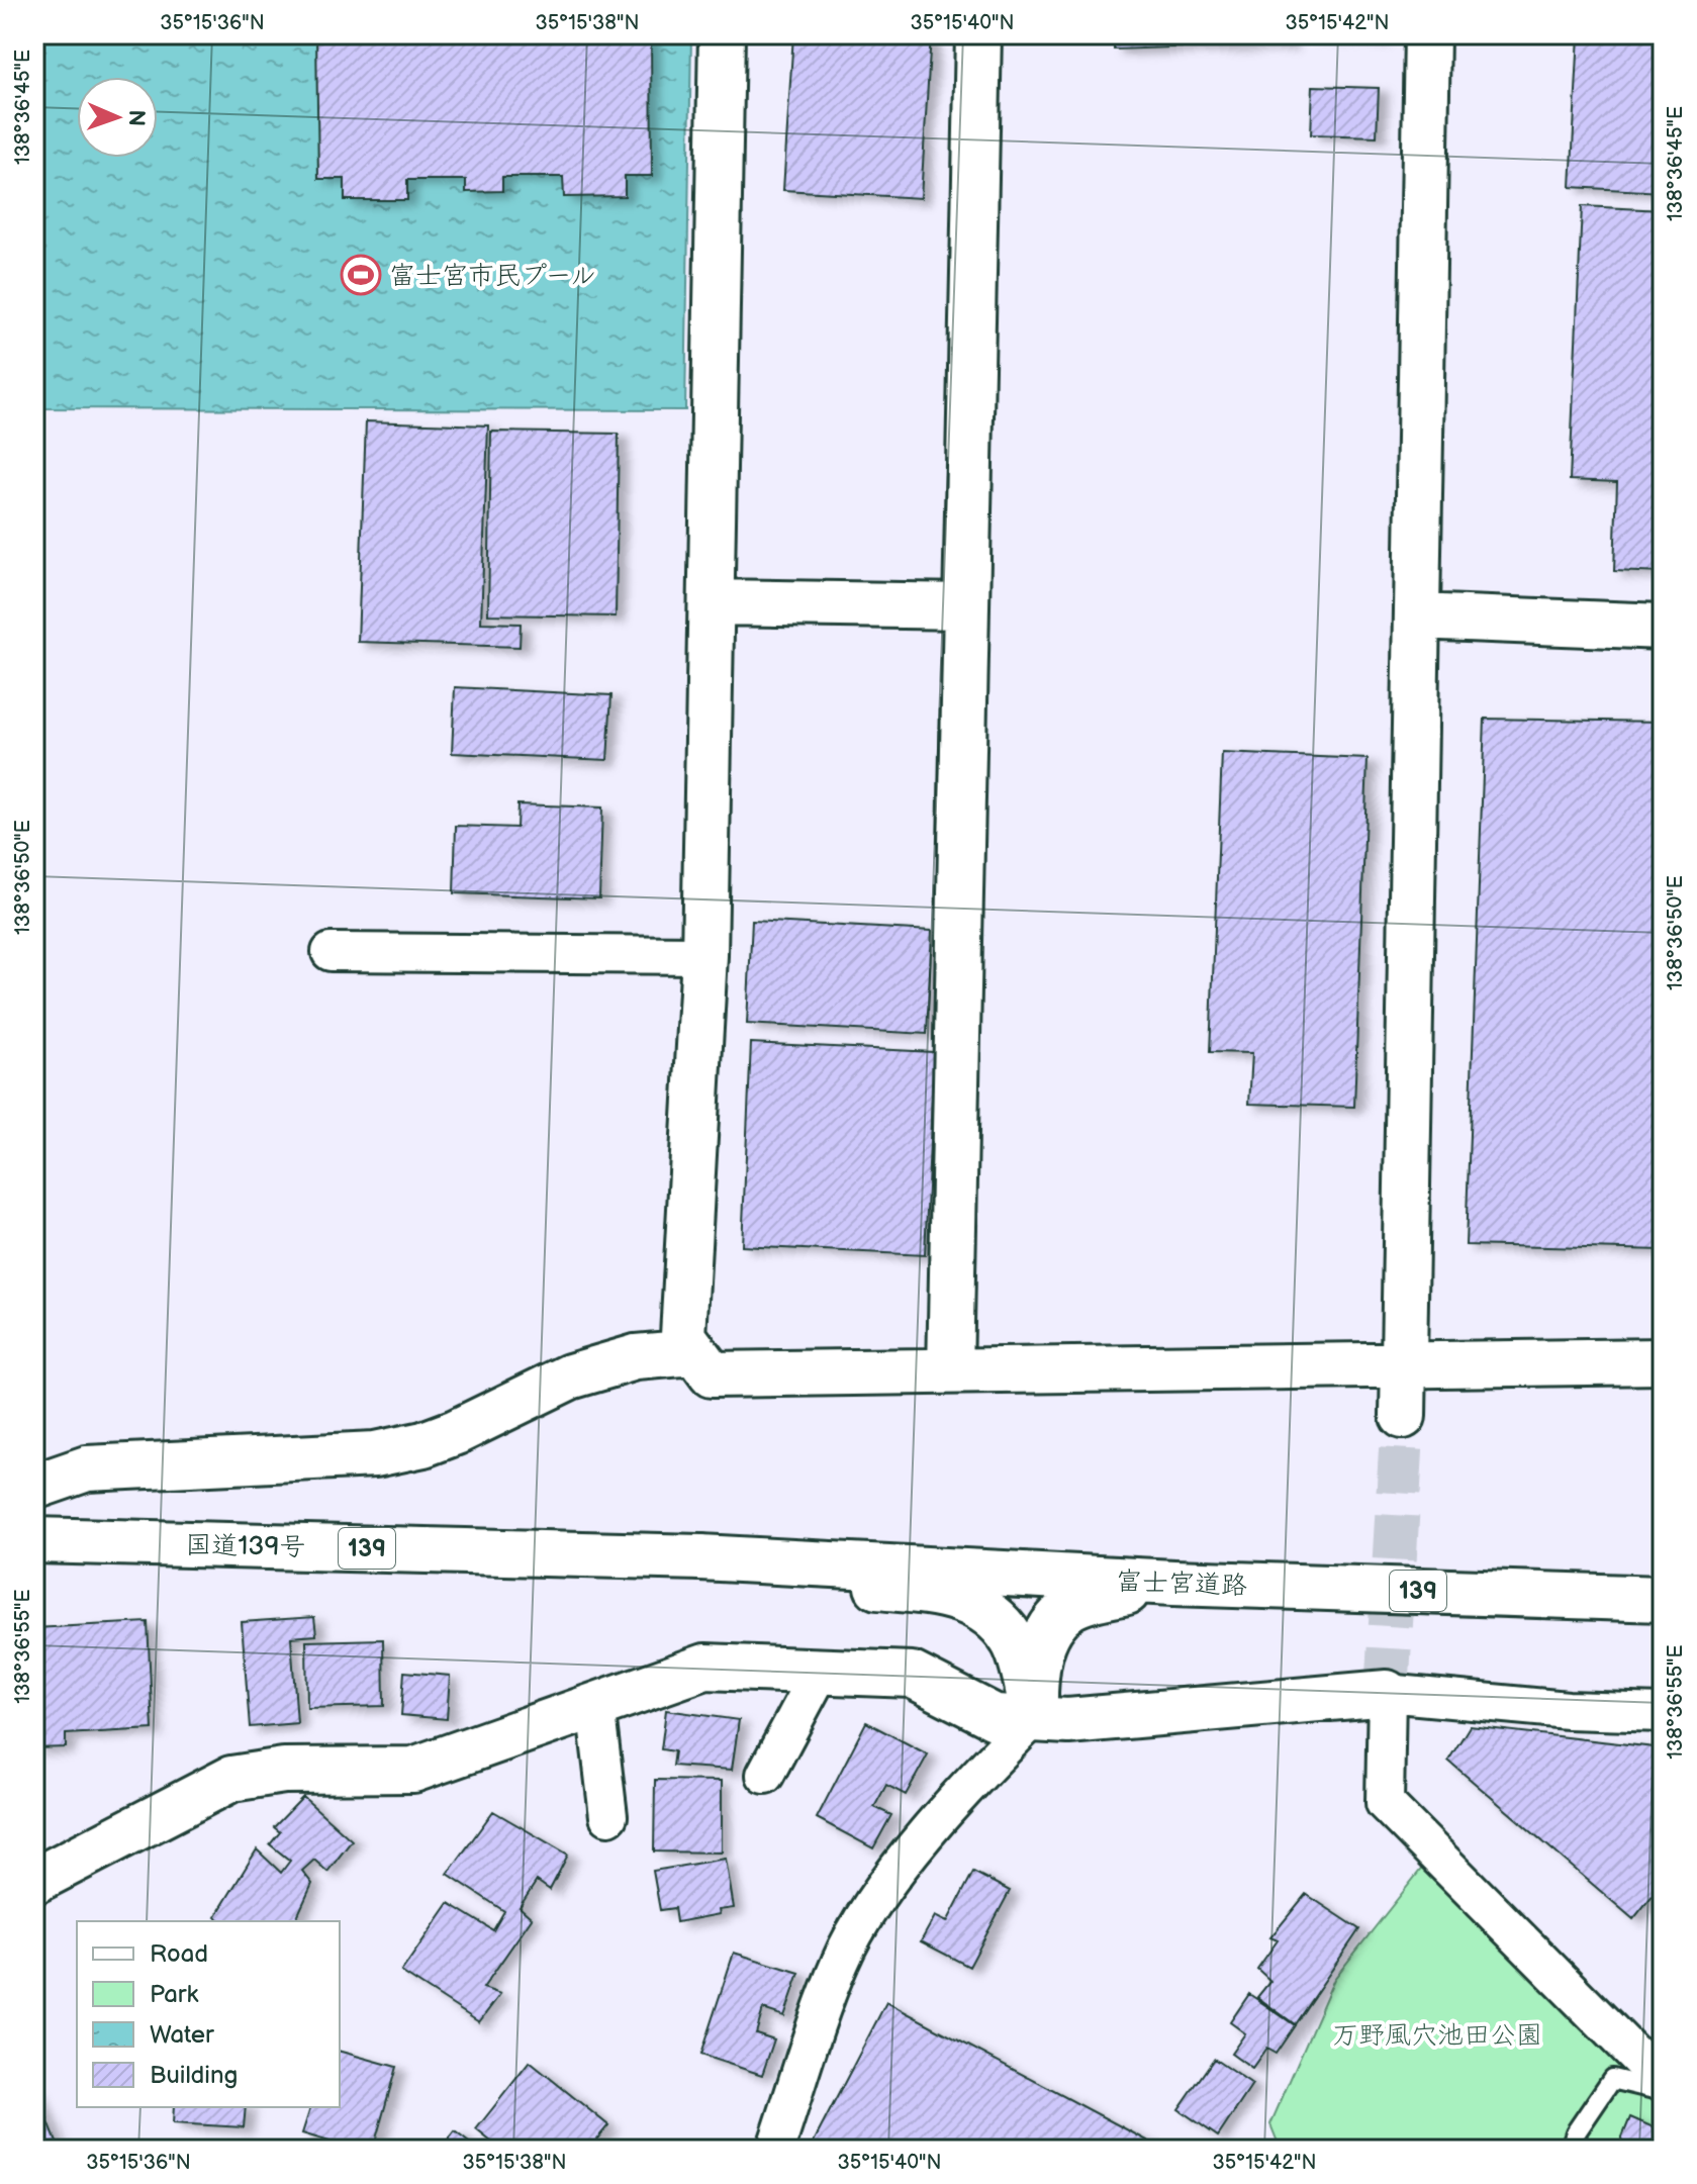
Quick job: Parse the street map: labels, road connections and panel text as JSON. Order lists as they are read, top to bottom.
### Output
{
  "streets": {
    "main road": ["国道139号", "139", "富士宮道路"]
  },
  "crossings": [
    ["国道139号", "富士宮道路"]
  ],
  "parks": ["万野風穴池田公園"],
  "places": {
    "sports": ["富士宮市民プール"]
  },
  "legend": [
    "Road",
    "Park",
    "Water",
    "Building"
  ],
  "north": "right",
  "coordinates": [
    "35°15'36\"N",
    "35°15'38\"N",
    "35°15'40\"N",
    "35°15'42\"N",
    "138°36'45\"E",
    "138°36'50\"E",
    "138°36'55\"E"
  ]
}
